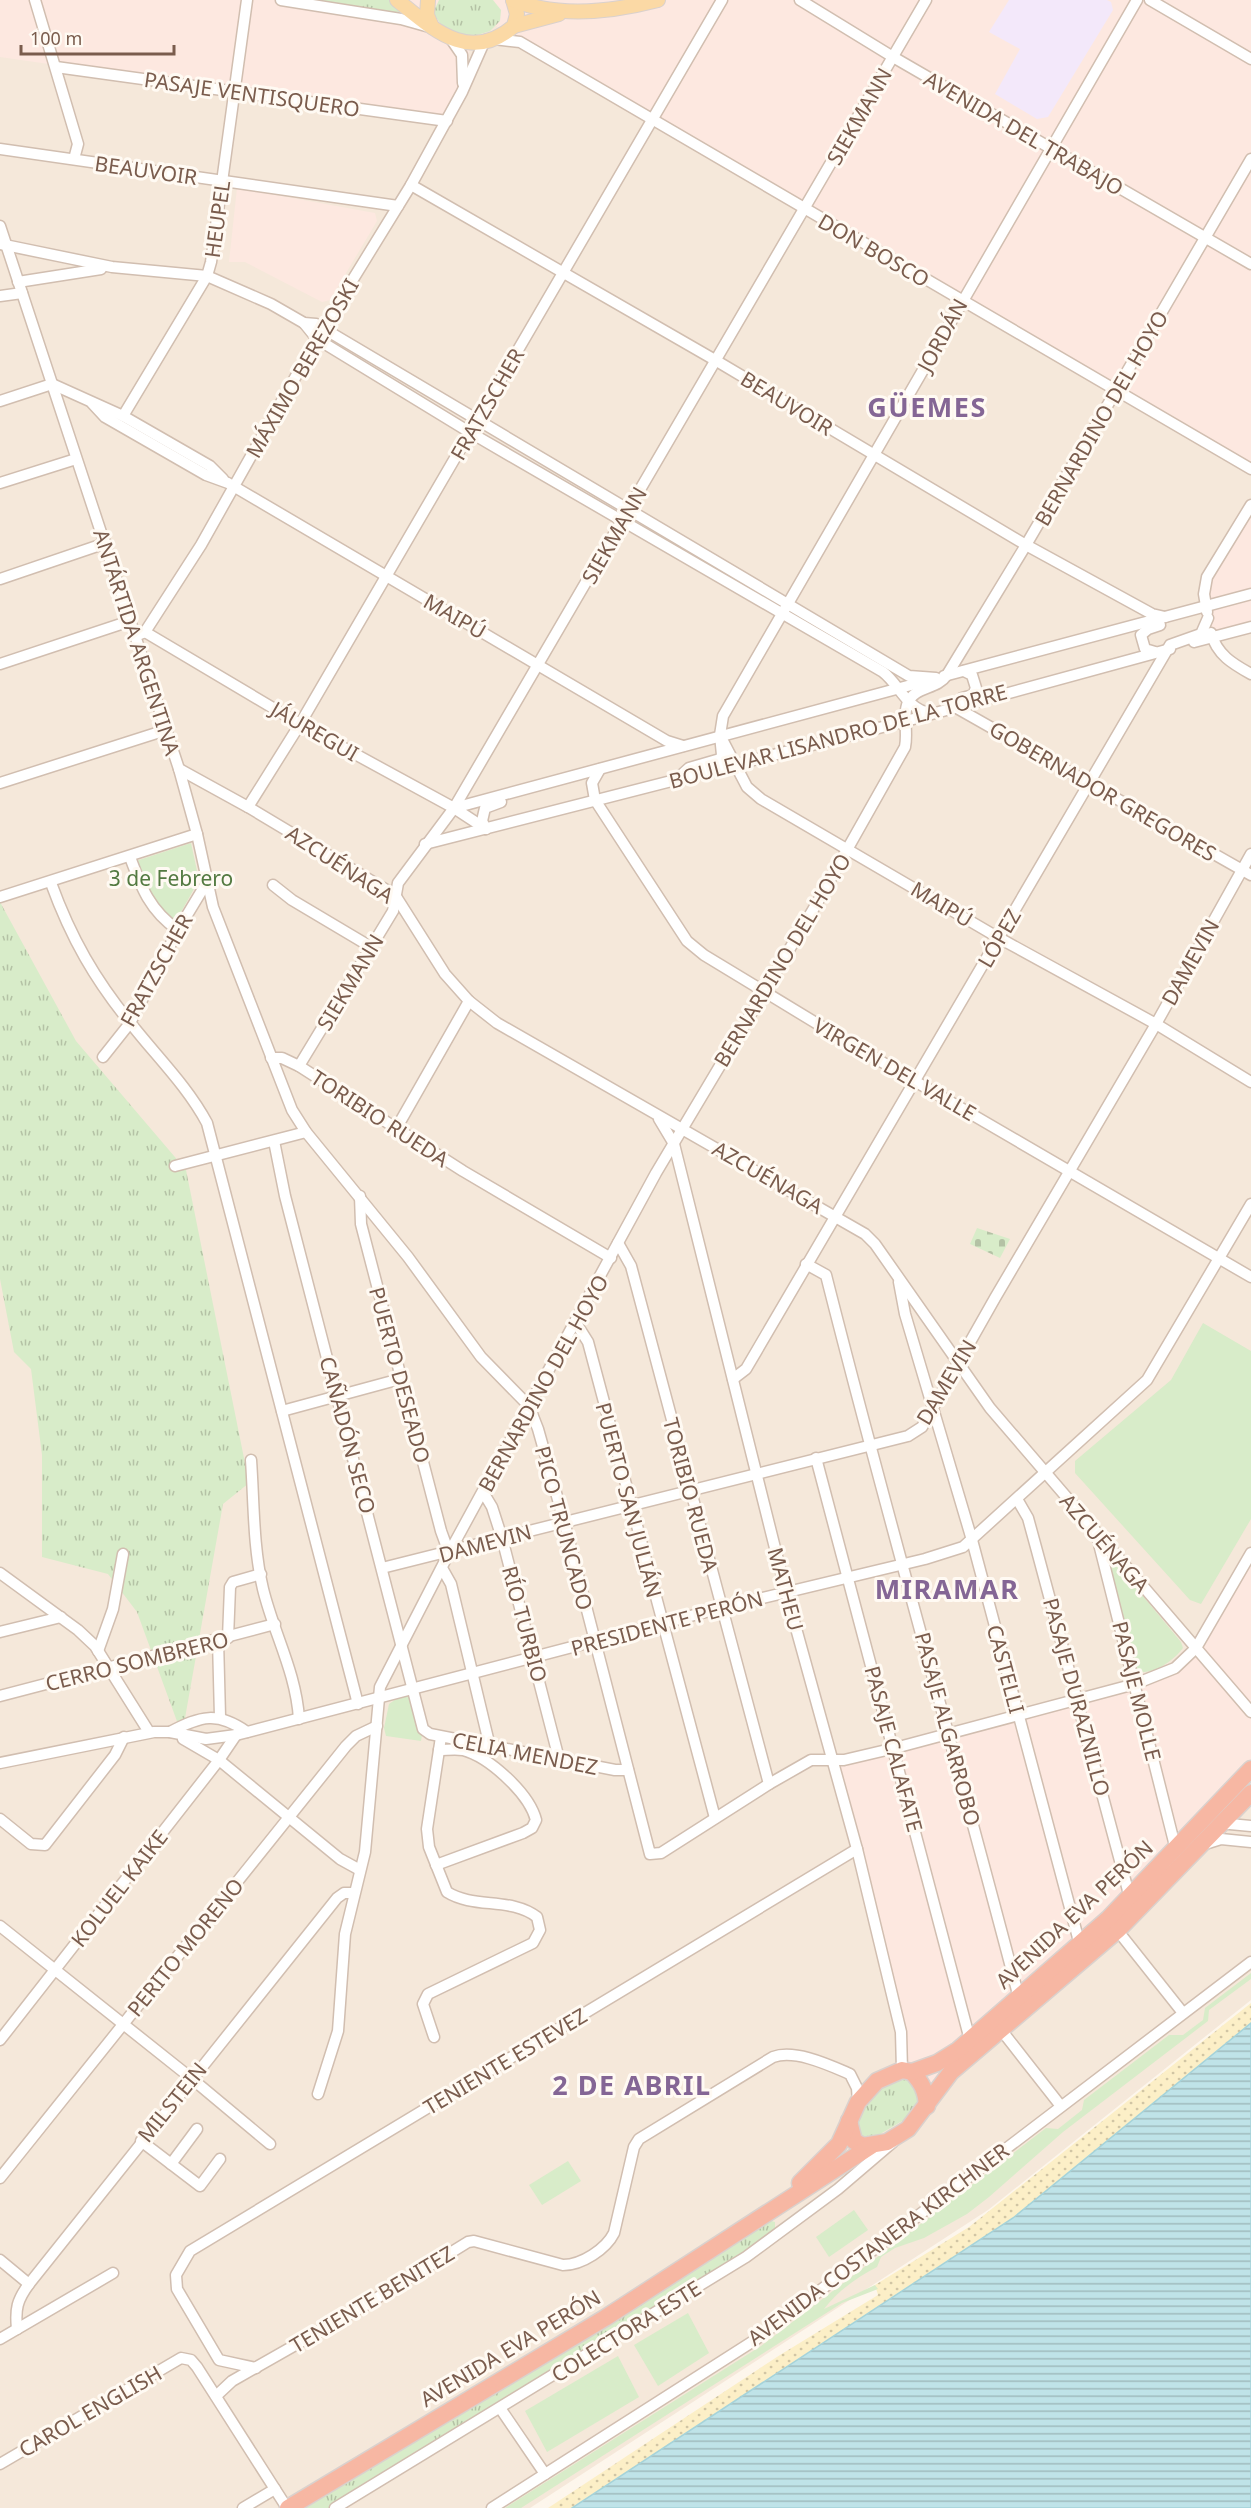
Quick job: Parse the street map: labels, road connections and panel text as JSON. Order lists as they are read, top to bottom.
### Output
{
  "streets": {
    "highway": ["AVENIDA EVA PERÓN"],
    "street": [
      "PASAJE VENTISQUERO",
      "SIEKMANN",
      "AVENIDA DEL TRABAJO",
      "BEAUVOIR",
      "HEUPEL",
      "DON BOSCO",
      "JORDÁN",
      "MÁXIMO BEREZOSKI",
      "FRATZSCHER",
      "BERNARDINO DEL HOYO",
      "MAIPÚ",
      "ANTÁRTIDA ARGENTINA",
      "JÁUREGUI",
      "BOULEVAR LISANDRO DE LA TORRE",
      "GOBERNADOR GREGORES",
      "AZCUÉNAGA",
      "LÓPEZ",
      "DAMEVIN",
      "VIRGEN DEL VALLE",
      "TORIBIO RUEDA",
      "PUERTO DESEADO",
      "CAÑADÓN SECO",
      "PUERTO SAN JULIÁN",
      "PICO TRUNCADO",
      "MATHEU",
      "PRESIDENTE PERÓN",
      "RÍO TURBIO",
      "CERRO SOMBRERO",
      "CASTELLI",
      "PASAJE MOLLE",
      "PASAJE DURAZNILLO",
      "PASAJE ALGARROBO",
      "PASAJE CALAFATE",
      "CELIA MENDEZ",
      "KOLUEL KAIKE",
      "PERITO MORENO",
      "TENIENTE ESTEVEZ",
      "MILSTEIN",
      "AVENIDA COSTANERA KIRCHNER",
      "TENIENTE BENITEZ",
      "COLECTORA ESTE",
      "CAROL ENGLISH"
    ]
  },
  "crossings": [
    ["PASAJE VENTISQUERO", "HEUPEL"],
    ["PASAJE VENTISQUERO", "MÁXIMO BEREZOSKI"],
    ["SIEKMANN", "AVENIDA DEL TRABAJO"],
    ["SIEKMANN", "BEAUVOIR"],
    ["SIEKMANN", "DON BOSCO"],
    ["SIEKMANN", "MAIPÚ"],
    ["SIEKMANN", "JÁUREGUI"],
    ["SIEKMANN", "BOULEVAR LISANDRO DE LA TORRE"],
    ["SIEKMANN", "AZCUÉNAGA"],
    ["SIEKMANN", "TORIBIO RUEDA"],
    ["AVENIDA DEL TRABAJO", "JORDÁN"],
    ["AVENIDA DEL TRABAJO", "BERNARDINO DEL HOYO"],
    ["BEAUVOIR", "HEUPEL"],
    ["BEAUVOIR", "JORDÁN"],
    ["BEAUVOIR", "MÁXIMO BEREZOSKI"],
    ["BEAUVOIR", "FRATZSCHER"],
    ["BEAUVOIR", "BERNARDINO DEL HOYO"],
    ["BEAUVOIR", "BOULEVAR LISANDRO DE LA TORRE"],
    ["HEUPEL", "MAIPÚ"],
    ["DON BOSCO", "JORDÁN"],
    ["DON BOSCO", "FRATZSCHER"],
    ["DON BOSCO", "BERNARDINO DEL HOYO"],
    ["JORDÁN", "MAIPÚ"],
    ["JORDÁN", "BOULEVAR LISANDRO DE LA TORRE"],
    ["MÁXIMO BEREZOSKI", "MAIPÚ"],
    ["MÁXIMO BEREZOSKI", "ANTÁRTIDA ARGENTINA"],
    ["MÁXIMO BEREZOSKI", "JÁUREGUI"],
    ["FRATZSCHER", "MAIPÚ"],
    ["FRATZSCHER", "ANTÁRTIDA ARGENTINA"],
    ["FRATZSCHER", "JÁUREGUI"],
    ["FRATZSCHER", "AZCUÉNAGA"],
    ["BERNARDINO DEL HOYO", "MAIPÚ"],
    ["BERNARDINO DEL HOYO", "BOULEVAR LISANDRO DE LA TORRE"],
    ["BERNARDINO DEL HOYO", "AZCUÉNAGA"],
    ["BERNARDINO DEL HOYO", "DAMEVIN"],
    ["BERNARDINO DEL HOYO", "VIRGEN DEL VALLE"],
    ["BERNARDINO DEL HOYO", "TORIBIO RUEDA"],
    ["BERNARDINO DEL HOYO", "PUERTO DESEADO"],
    ["BERNARDINO DEL HOYO", "CAÑADÓN SECO"],
    ["BERNARDINO DEL HOYO", "PUERTO SAN JULIÁN"],
    ["BERNARDINO DEL HOYO", "PICO TRUNCADO"],
    ["BERNARDINO DEL HOYO", "MATHEU"],
    ["BERNARDINO DEL HOYO", "PRESIDENTE PERÓN"],
    ["BERNARDINO DEL HOYO", "RÍO TURBIO"],
    ["BERNARDINO DEL HOYO", "PERITO MORENO"],
    ["BERNARDINO DEL HOYO", "MILSTEIN"],
    ["MAIPÚ", "ANTÁRTIDA ARGENTINA"],
    ["MAIPÚ", "BOULEVAR LISANDRO DE LA TORRE"],
    ["MAIPÚ", "LÓPEZ"],
    ["MAIPÚ", "DAMEVIN"],
    ["ANTÁRTIDA ARGENTINA", "JÁUREGUI"],
    ["ANTÁRTIDA ARGENTINA", "AZCUÉNAGA"],
    ["ANTÁRTIDA ARGENTINA", "TORIBIO RUEDA"],
    ["ANTÁRTIDA ARGENTINA", "PICO TRUNCADO"],
    ["JÁUREGUI", "BOULEVAR LISANDRO DE LA TORRE"],
    ["BOULEVAR LISANDRO DE LA TORRE", "GOBERNADOR GREGORES"],
    ["BOULEVAR LISANDRO DE LA TORRE", "LÓPEZ"],
    ["BOULEVAR LISANDRO DE LA TORRE", "VIRGEN DEL VALLE"],
    ["GOBERNADOR GREGORES", "LÓPEZ"],
    ["GOBERNADOR GREGORES", "DAMEVIN"],
    ["AZCUÉNAGA", "LÓPEZ"],
    ["AZCUÉNAGA", "DAMEVIN"],
    ["AZCUÉNAGA", "MATHEU"],
    ["AZCUÉNAGA", "PRESIDENTE PERÓN"],
    ["AZCUÉNAGA", "CASTELLI"],
    ["AZCUÉNAGA", "PASAJE MOLLE"],
    ["LÓPEZ", "VIRGEN DEL VALLE"],
    ["LÓPEZ", "MATHEU"],
    ["LÓPEZ", "PASAJE ALGARROBO"],
    ["DAMEVIN", "VIRGEN DEL VALLE"],
    ["DAMEVIN", "TORIBIO RUEDA"],
    ["DAMEVIN", "PUERTO DESEADO"],
    ["DAMEVIN", "CAÑADÓN SECO"],
    ["DAMEVIN", "PUERTO SAN JULIÁN"],
    ["DAMEVIN", "PICO TRUNCADO"],
    ["DAMEVIN", "MATHEU"],
    ["DAMEVIN", "RÍO TURBIO"],
    ["DAMEVIN", "CASTELLI"],
    ["DAMEVIN", "PASAJE ALGARROBO"],
    ["DAMEVIN", "PASAJE CALAFATE"],
    ["VIRGEN DEL VALLE", "PRESIDENTE PERÓN"],
    ["TORIBIO RUEDA", "PRESIDENTE PERÓN"],
    ["PUERTO DESEADO", "PICO TRUNCADO"],
    ["CAÑADÓN SECO", "PRESIDENTE PERÓN"],
    ["CAÑADÓN SECO", "CELIA MENDEZ"],
    ["PUERTO SAN JULIÁN", "PICO TRUNCADO"],
    ["PUERTO SAN JULIÁN", "PRESIDENTE PERÓN"],
    ["PICO TRUNCADO", "PRESIDENTE PERÓN"],
    ["PICO TRUNCADO", "CELIA MENDEZ"],
    ["MATHEU", "PRESIDENTE PERÓN"],
    ["MATHEU", "AVENIDA EVA PERÓN"],
    ["MATHEU", "TENIENTE ESTEVEZ"],
    ["MATHEU", "TENIENTE BENITEZ"],
    ["MATHEU", "COLECTORA ESTE"],
    ["PRESIDENTE PERÓN", "RÍO TURBIO"],
    ["PRESIDENTE PERÓN", "CASTELLI"],
    ["PRESIDENTE PERÓN", "PASAJE DURAZNILLO"],
    ["PRESIDENTE PERÓN", "PASAJE ALGARROBO"],
    ["PRESIDENTE PERÓN", "PASAJE CALAFATE"],
    ["PRESIDENTE PERÓN", "KOLUEL KAIKE"],
    ["RÍO TURBIO", "CELIA MENDEZ"],
    ["CASTELLI", "AVENIDA EVA PERÓN"],
    ["PASAJE MOLLE", "AVENIDA EVA PERÓN"],
    ["PASAJE DURAZNILLO", "AVENIDA EVA PERÓN"],
    ["PASAJE ALGARROBO", "AVENIDA EVA PERÓN"],
    ["PASAJE CALAFATE", "AVENIDA EVA PERÓN"],
    ["AVENIDA EVA PERÓN", "TENIENTE BENITEZ"],
    ["AVENIDA EVA PERÓN", "COLECTORA ESTE"],
    ["TENIENTE BENITEZ", "COLECTORA ESTE"]
  ],
  "districts": ["GÜEMES", "MIRAMAR", "2 DE ABRIL"],
  "parks": ["3 de Febrero"],
  "scale_bar": "100 m"
}
